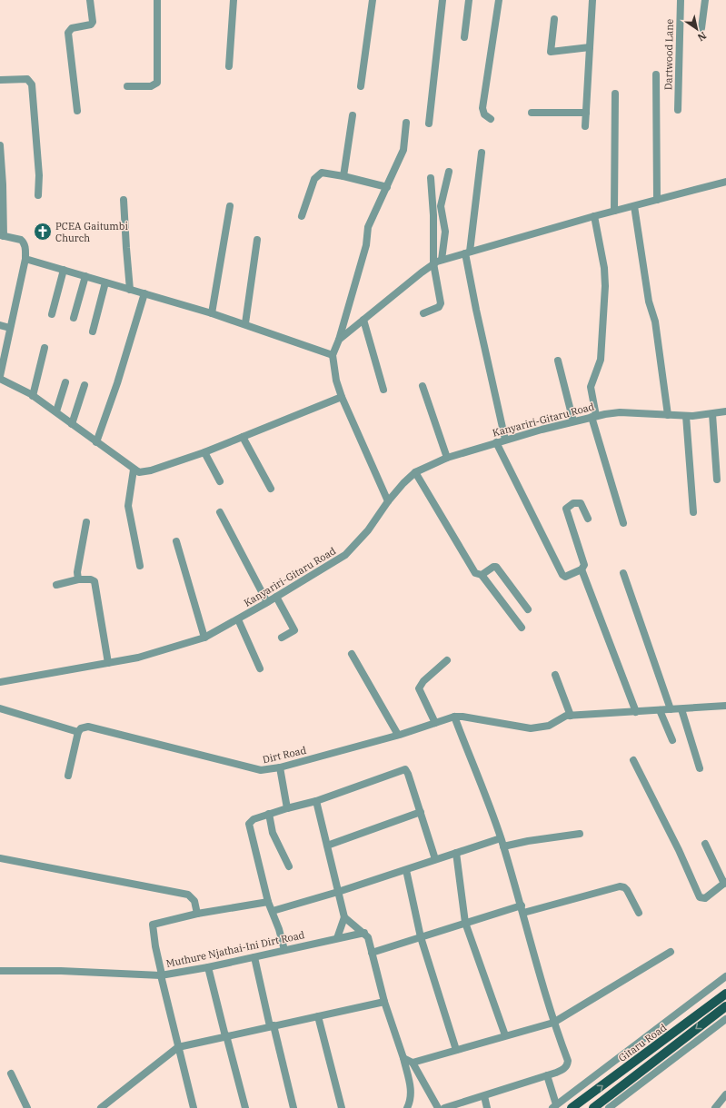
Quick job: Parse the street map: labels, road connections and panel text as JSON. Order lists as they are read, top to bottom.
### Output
{
  "streets": {
    "main road": ["Gitaru Road"],
    "street": [
      "Dartwood Lane",
      "Kanyariri-Gitaru Road",
      "Dirt Road",
      "Muthure Njathai-Ini Dirt Road"
    ]
  },
  "places": {
    "church": ["PCEA Gaitumbi Church"]
  },
  "north": "bottom right"
}
